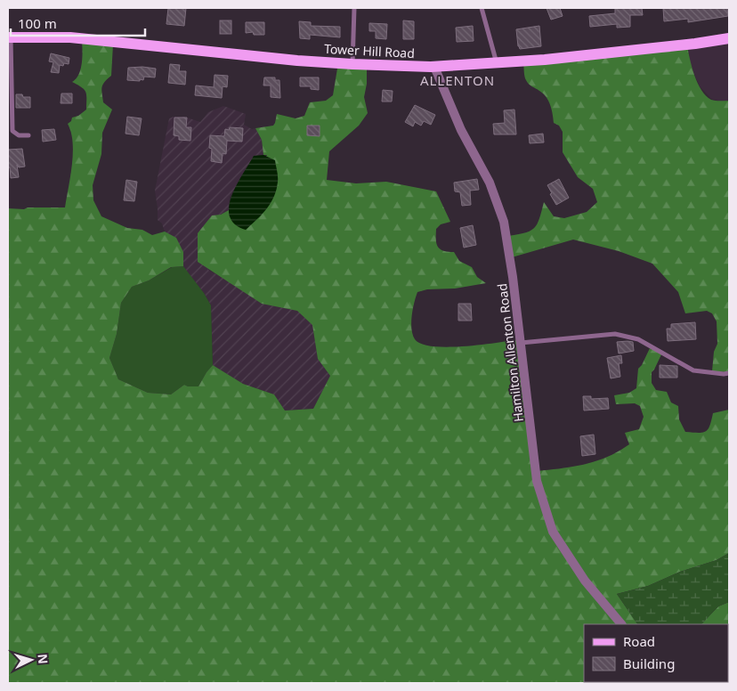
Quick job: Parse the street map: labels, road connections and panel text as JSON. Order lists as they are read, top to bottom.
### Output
{
  "streets": {
    "main road": ["Tower Hill Road"],
    "street": ["Hamilton Allenton Road"]
  },
  "crossings": [
    ["Tower Hill Road", "Hamilton Allenton Road"]
  ],
  "districts": ["ALLENTON"],
  "legend": ["Road", "Building"],
  "scale_bar": "100 m",
  "north": "right"
}
